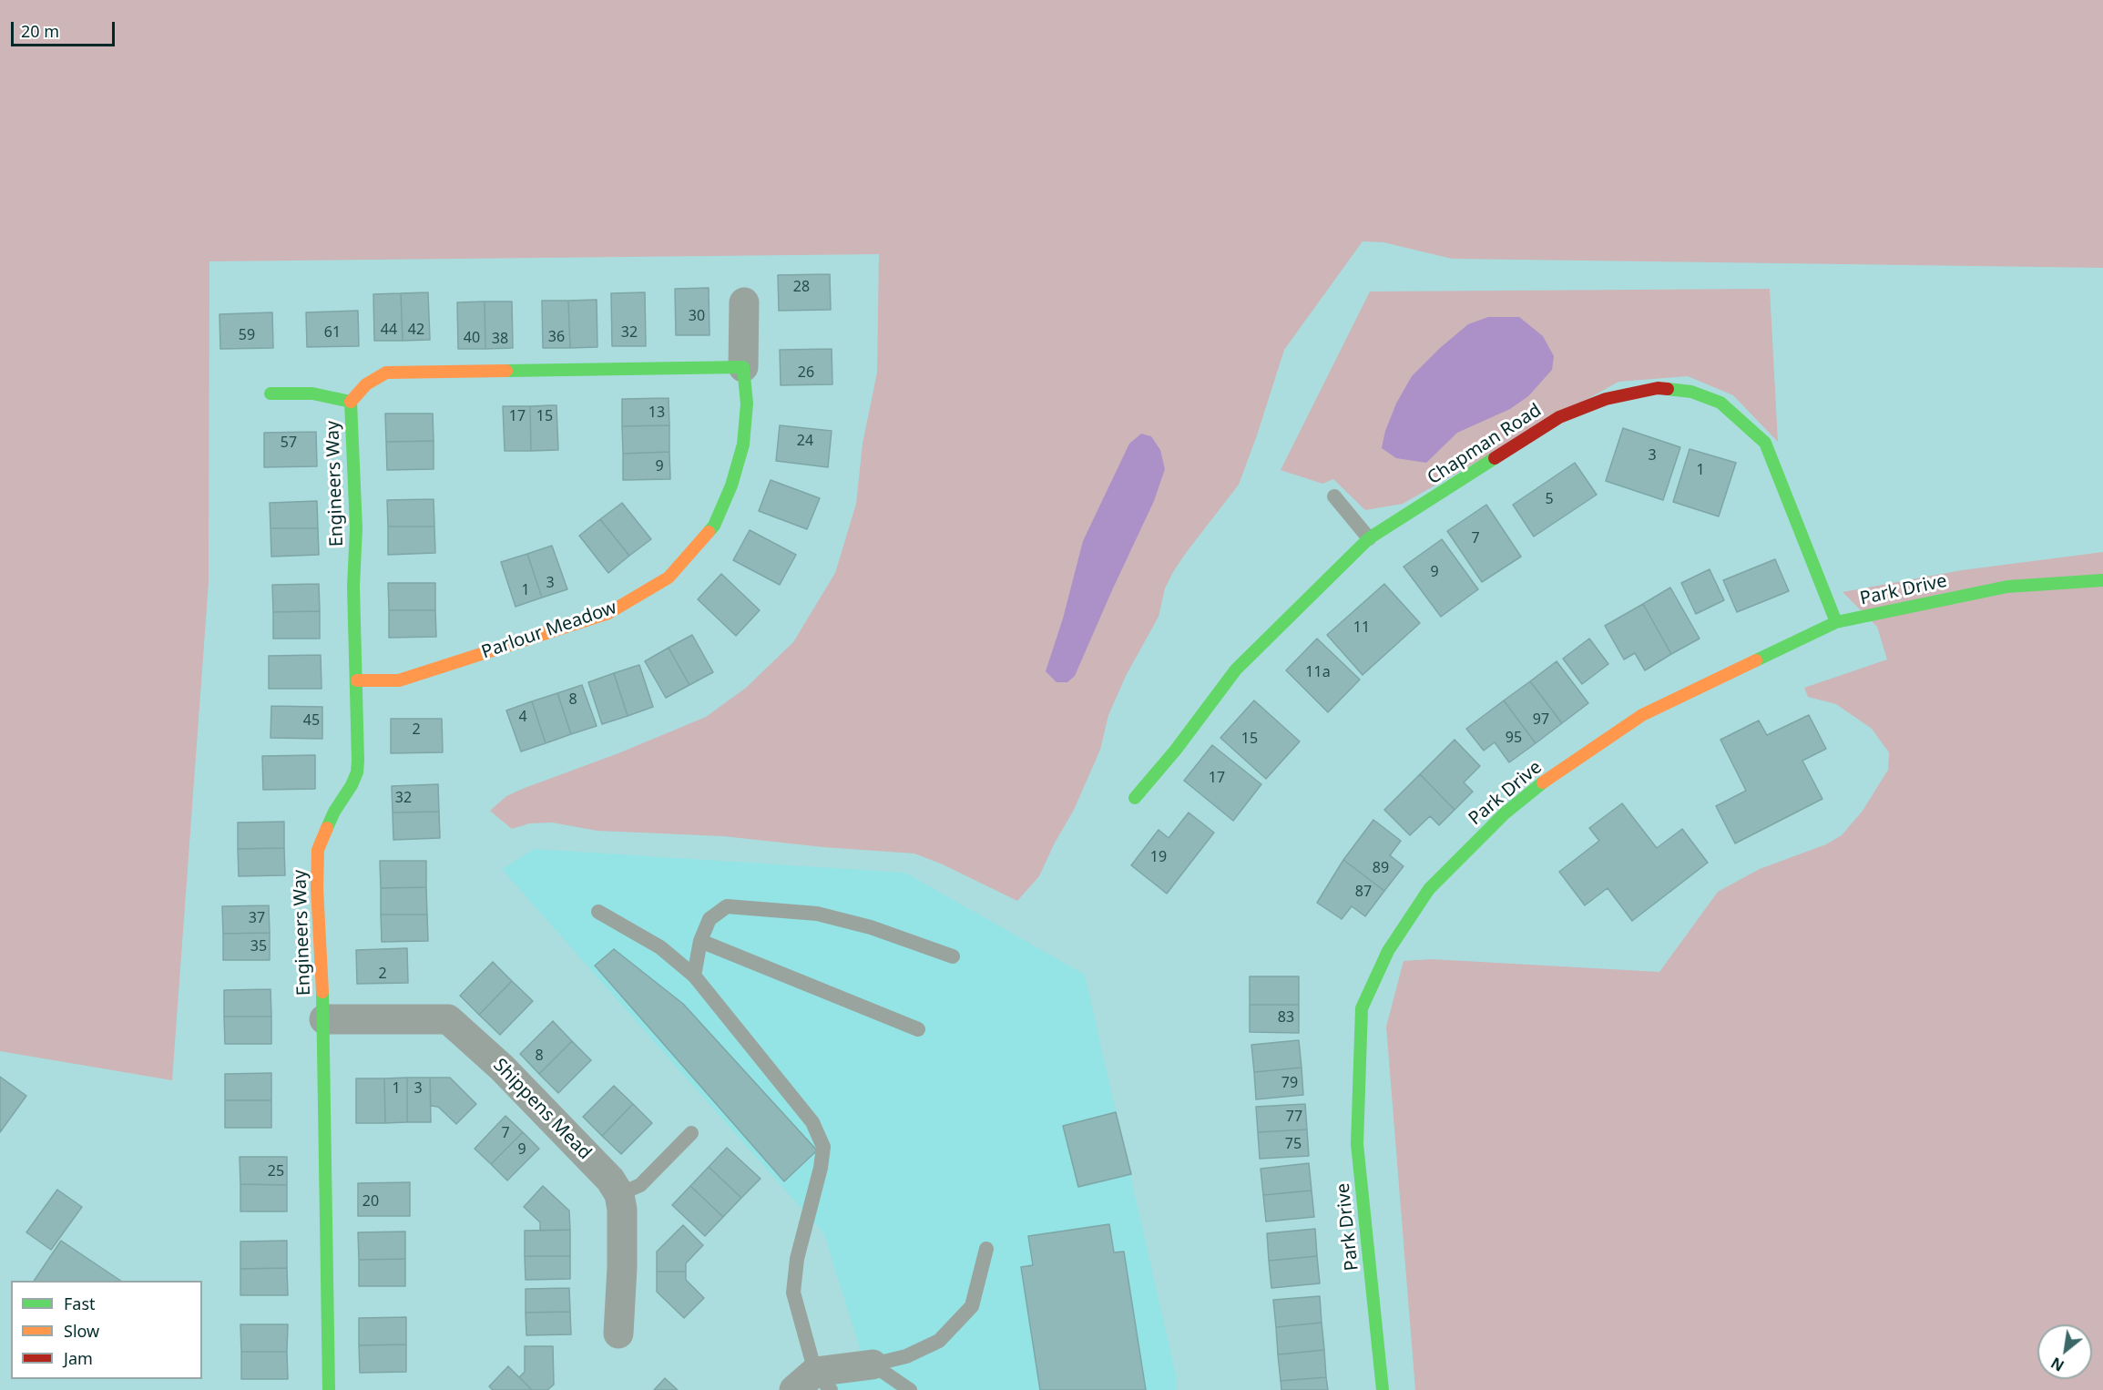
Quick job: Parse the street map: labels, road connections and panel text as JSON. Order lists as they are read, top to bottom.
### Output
{
  "streets": {
    "street": [
      "Chapman Road",
      "Engineers Way",
      "Park Drive",
      "Parlour Meadow",
      "Shippens Mead"
    ]
  },
  "crossings": [
    ["Chapman Road", "Park Drive"],
    ["Engineers Way", "Parlour Meadow"],
    ["Engineers Way", "Shippens Mead"]
  ],
  "house_numbers": [
    "28",
    "30",
    "44",
    "42",
    "61",
    "32",
    "59",
    "36",
    "40",
    "38",
    "26",
    "13",
    "17",
    "15",
    "24",
    "57",
    "3",
    "9",
    "1",
    "5",
    "7",
    "9",
    "3",
    "1",
    "11",
    "11a",
    "8",
    "4",
    "97",
    "45",
    "2",
    "95",
    "15",
    "17",
    "32",
    "19",
    "89",
    "87",
    "37",
    "35",
    "2",
    "83",
    "8",
    "79",
    "1",
    "3",
    "77",
    "7",
    "75",
    "9",
    "25",
    "20"
  ],
  "legend": ["Fast", "Slow", "Jam"],
  "scale_bar": "20 m",
  "north": "bottom left"
}
